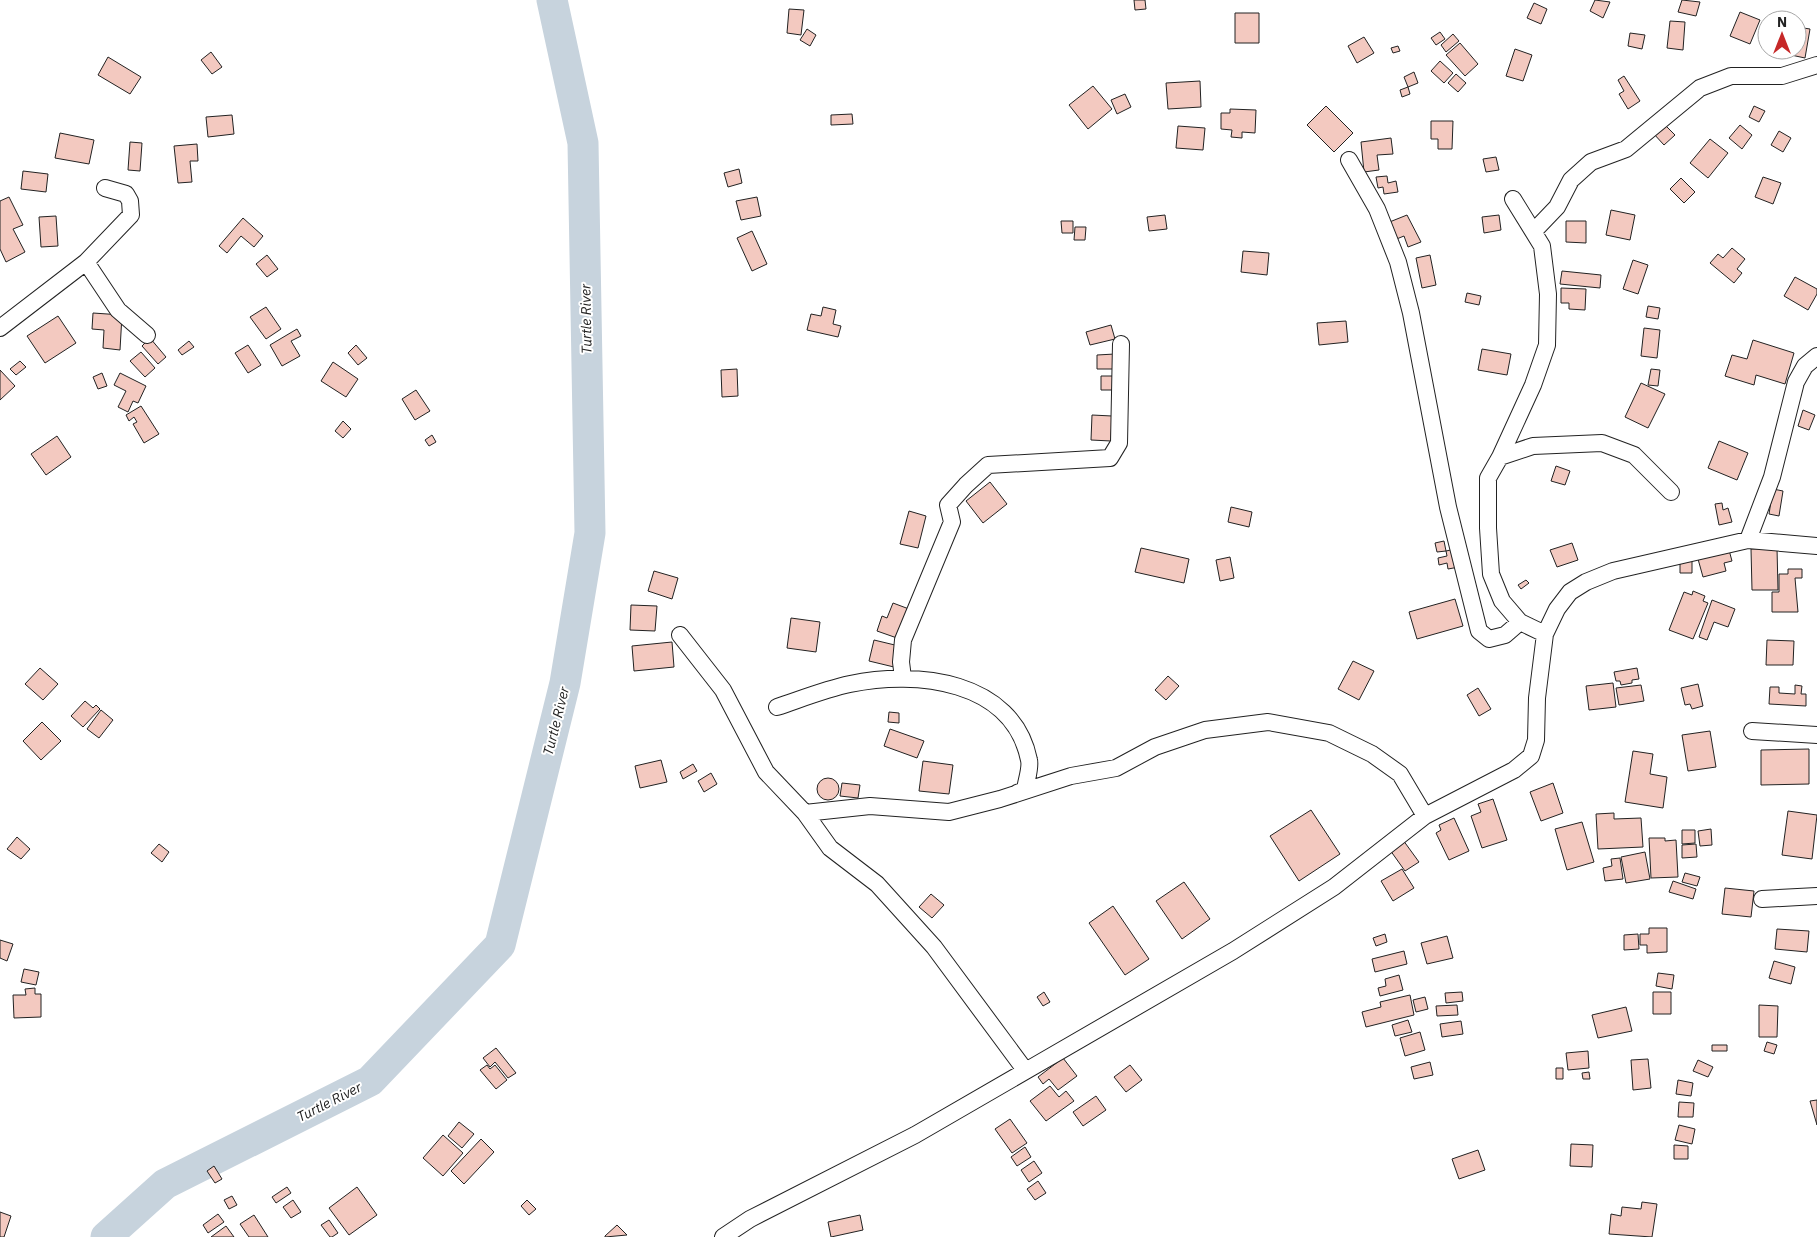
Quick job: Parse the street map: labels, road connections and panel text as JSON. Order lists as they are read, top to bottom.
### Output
{
  "water": ["Turtle River"],
  "north": "top"
}
